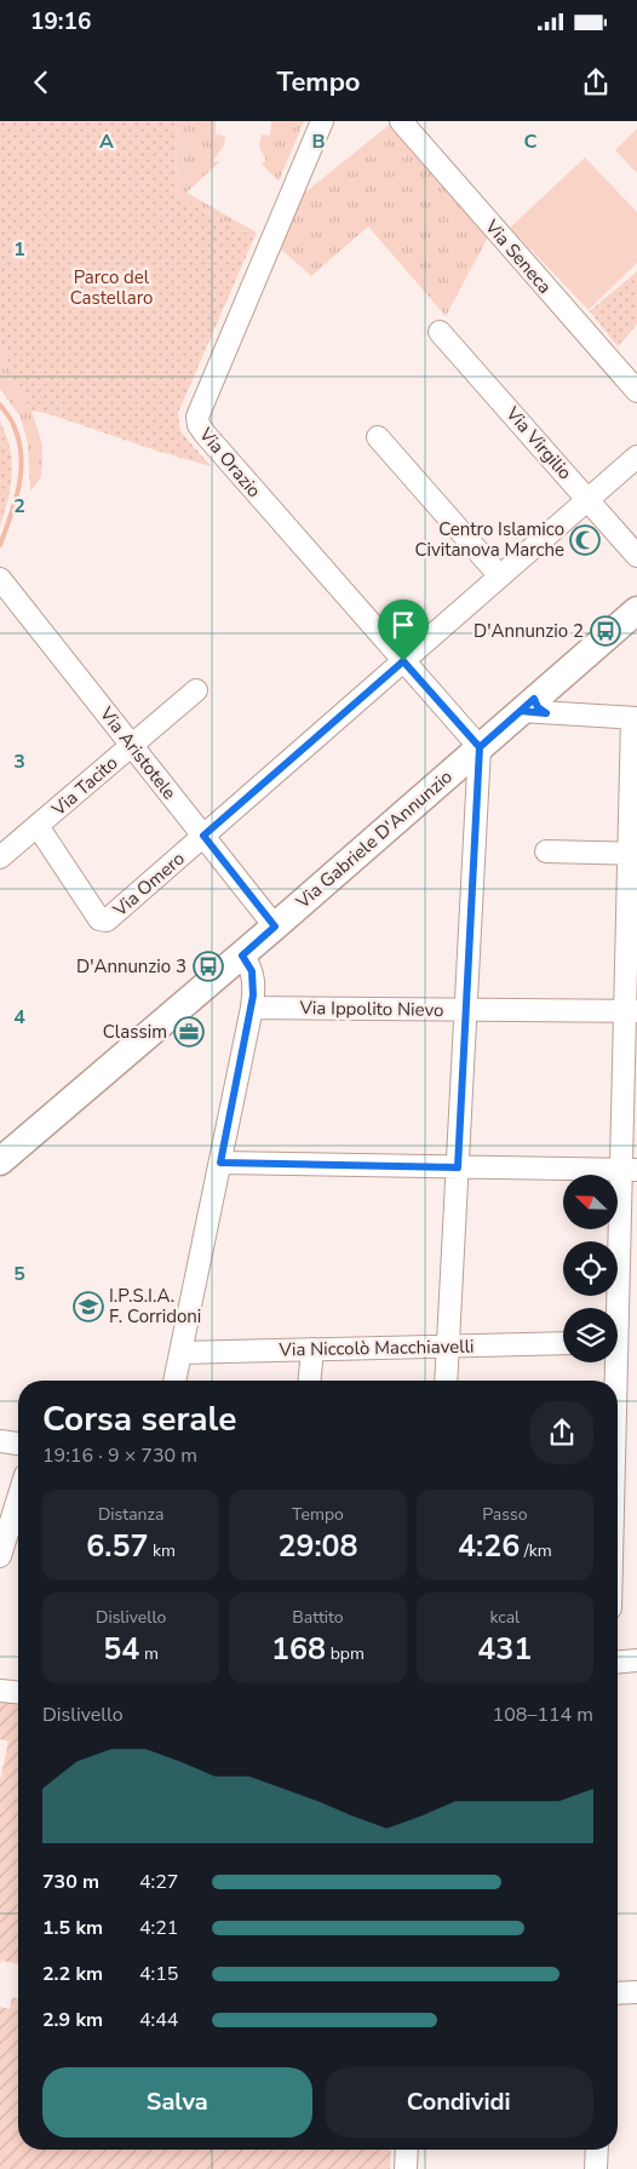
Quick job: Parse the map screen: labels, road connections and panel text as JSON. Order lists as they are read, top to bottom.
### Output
{
  "streets": {
    "main road": ["Via Gabriele D'Annunzio"],
    "street": [
      "Via Seneca",
      "Via Virgilio",
      "Via Orazio",
      "Via Aristotele",
      "Via Tacito",
      "Via Omero",
      "Via Ippolito Nievo",
      "Via Niccolò Macchiavelli"
    ]
  },
  "crossings": [
    ["Via Virgilio", "Via Omero"],
    ["Via Orazio", "Via Gabriele D'Annunzio"],
    ["Via Orazio", "Via Omero"],
    ["Via Aristotele", "Via Tacito"],
    ["Via Aristotele", "Via Gabriele D'Annunzio"],
    ["Via Aristotele", "Via Omero"],
    ["Via Tacito", "Via Omero"]
  ],
  "parks": ["Parco del Castellaro"],
  "places": {
    "mosque": ["Centro Islamico Civitanova Marche"],
    "bus stop": ["D'Annunzio 2", "D'Annunzio 3"],
    "office": ["Classim"],
    "school or university": ["I.P.S.I.A. F. Corridoni"]
  },
  "north": "top left",
  "page": {
    "status": "19:16",
    "header": "Tempo",
    "heading": ["Corsa serale", "19:16 · 9 × 730 m"],
    "stats": [
      ["Distanza", "6.57 km"],
      ["Tempo", "29:08"],
      ["Passo", "4:26 /km"],
      ["Dislivello", "54 m"],
      ["Battito", "168 bpm"],
      ["kcal", "431"]
    ],
    "chart": ["Dislivello", "108–114 m"],
    "list": [
      {
        "name": "730 m",
        "note": "4:27"
      },
      {
        "name": "1.5 km",
        "note": "4:21"
      },
      {
        "name": "2.2 km",
        "note": "4:15"
      },
      {
        "name": "2.9 km",
        "note": "4:44"
      }
    ],
    "buttons": ["Salva", "Condividi"]
  },
  "grid": {
    "columns": ["A", "B", "C"],
    "rows": [
      "1",
      "2",
      "3",
      "4",
      "5"
    ]
  }
}
